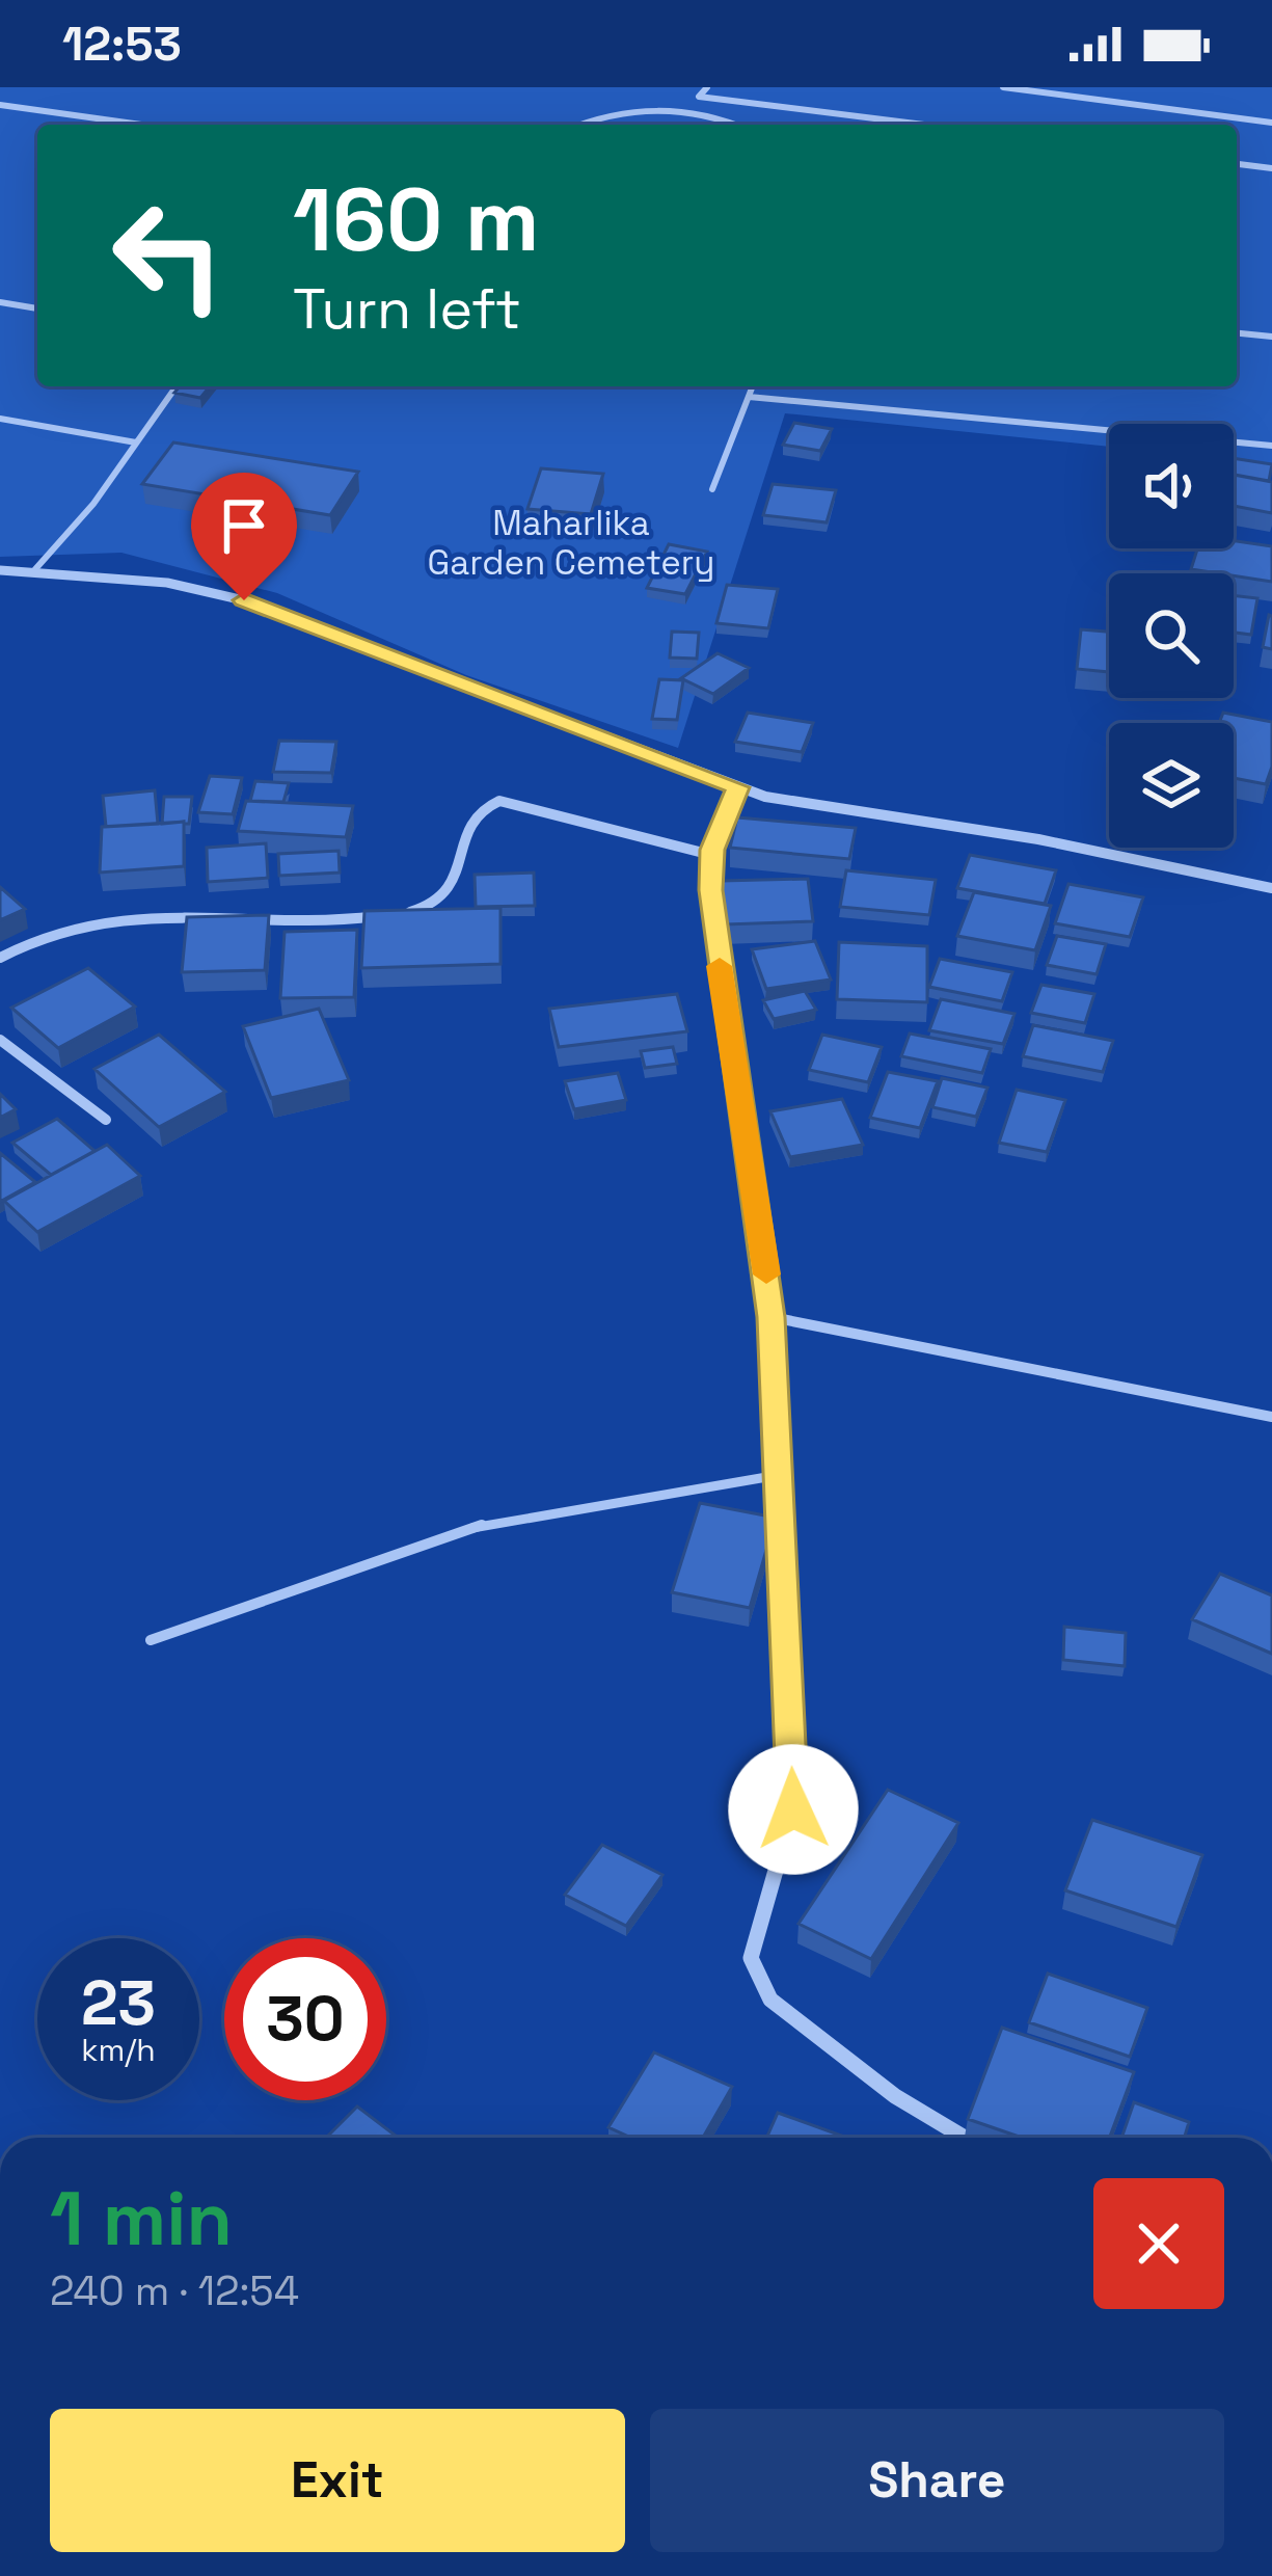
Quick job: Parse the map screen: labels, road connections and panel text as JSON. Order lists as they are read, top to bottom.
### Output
{
  "parks": ["Maharlika Garden Cemetery"],
  "page": {
    "status": "12:53",
    "turn": ["160 m", "Turn left"],
    "speed": "23 km/h",
    "limit": "30",
    "heading": ["1 min", "240 m · 12:54"],
    "buttons": ["Exit", "Share"]
  }
}
